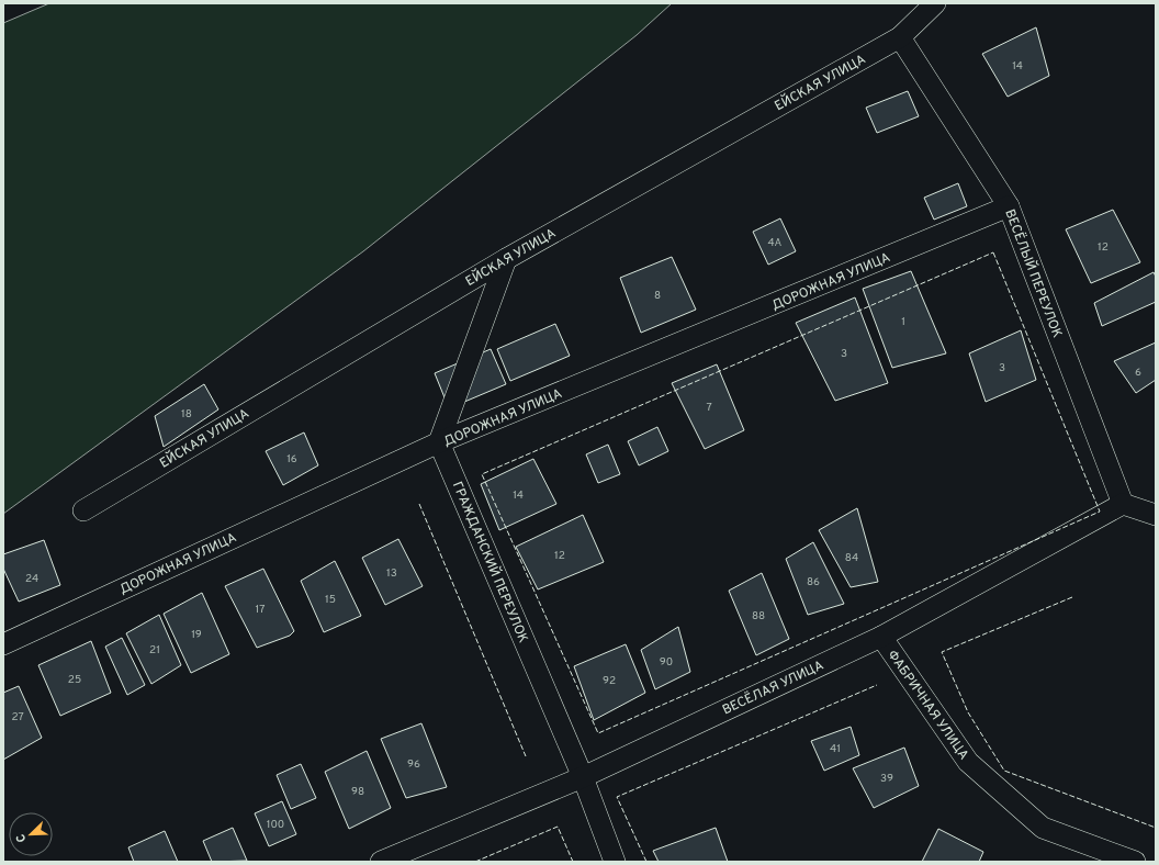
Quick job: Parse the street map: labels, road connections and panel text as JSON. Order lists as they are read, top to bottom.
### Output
{
  "streets": {
    "street": [
      "ЕЙСКАЯ УЛИЦА",
      "ВЕСЁЛЫЙ ПЕРЕУЛОК",
      "ДОРОЖНАЯ УЛИЦА",
      "ГРАЖДАНСКИЙ ПЕРЕУЛОК",
      "ВЕСЁЛАЯ УЛИЦА",
      "ФАБРИЧНАЯ УЛИЦА"
    ]
  },
  "crossings": [
    ["ЕЙСКАЯ УЛИЦА", "ВЕСЁЛЫЙ ПЕРЕУЛОК"],
    ["ВЕСЁЛЫЙ ПЕРЕУЛОК", "ДОРОЖНАЯ УЛИЦА"],
    ["ВЕСЁЛЫЙ ПЕРЕУЛОК", "ВЕСЁЛАЯ УЛИЦА"],
    ["ДОРОЖНАЯ УЛИЦА", "ГРАЖДАНСКИЙ ПЕРЕУЛОК"],
    ["ГРАЖДАНСКИЙ ПЕРЕУЛОК", "ВЕСЁЛАЯ УЛИЦА"],
    ["ВЕСЁЛАЯ УЛИЦА", "ФАБРИЧНАЯ УЛИЦА"]
  ],
  "house_numbers": [
    "14",
    "4А",
    "12",
    "8",
    "1",
    "3",
    "3",
    "6",
    "7",
    "18",
    "16",
    "14",
    "12",
    "84",
    "13",
    "24",
    "86",
    "15",
    "17",
    "88",
    "19",
    "21",
    "90",
    "25",
    "92",
    "27",
    "41",
    "96",
    "39",
    "98",
    "100"
  ],
  "north": "bottom left"
}
